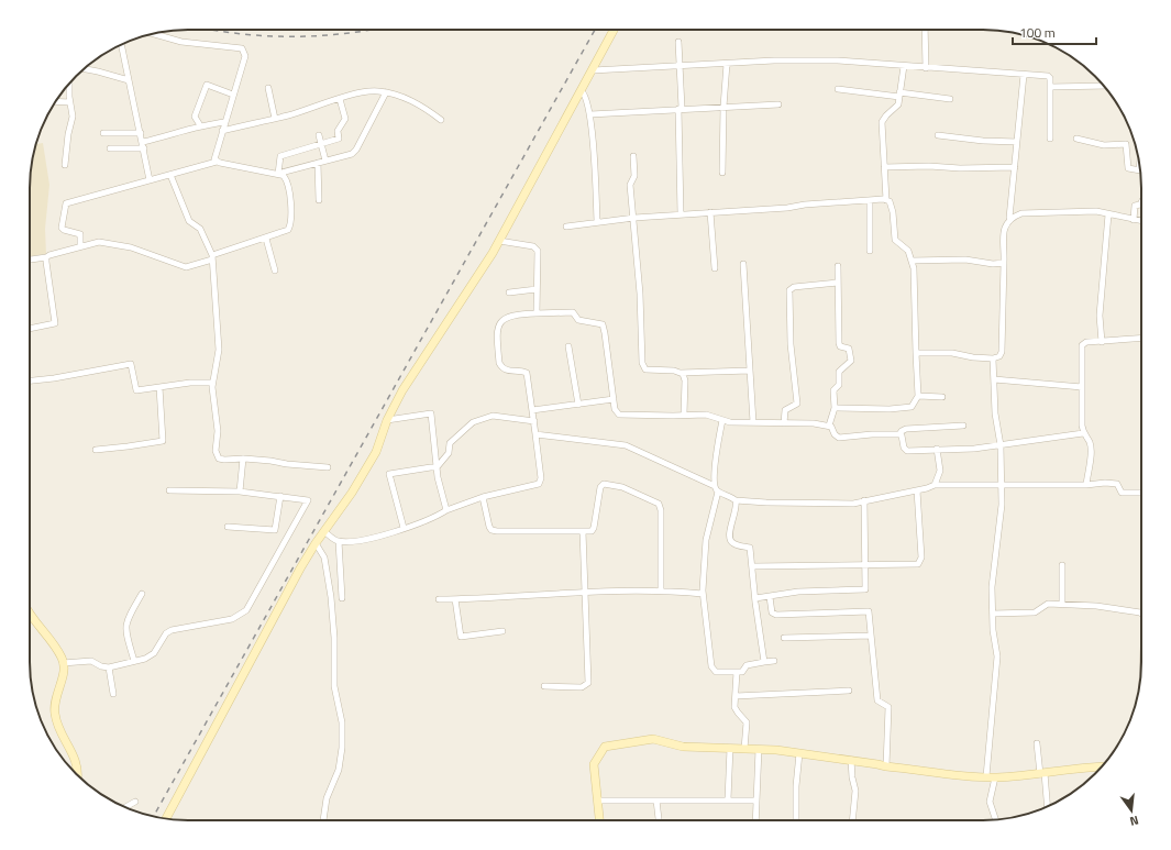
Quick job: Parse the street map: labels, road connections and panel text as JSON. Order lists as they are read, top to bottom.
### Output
{
  "scale_bar": "100 m",
  "north": "bottom"
}
